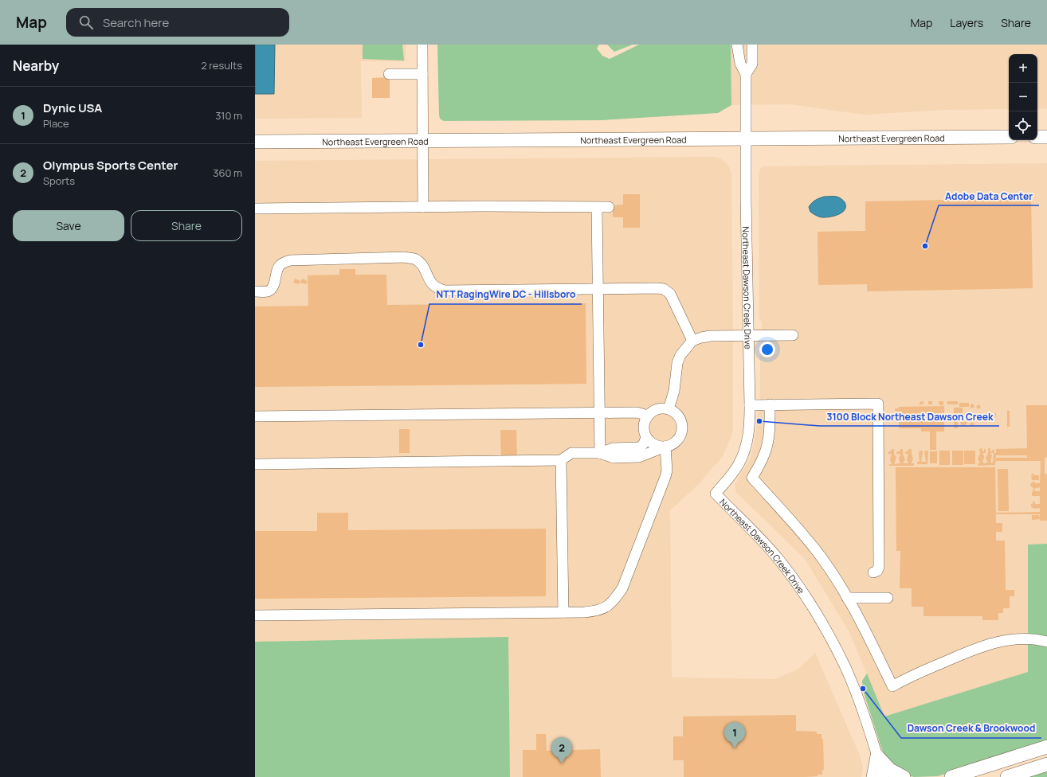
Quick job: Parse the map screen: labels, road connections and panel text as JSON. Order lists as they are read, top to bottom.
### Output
{
  "streets": {
    "main road": ["Northeast Evergreen Road"],
    "street": ["Northeast Dawson Creek Drive"]
  },
  "crossings": [
    ["Northeast Evergreen Road", "Northeast Dawson Creek Drive"]
  ],
  "places": [
    "Adobe Data Center",
    "NTT RagingWire DC - Hillsboro",
    "3100 Block Northeast Dawson Creek",
    "Dawson Creek & Brookwood"
  ],
  "page": {
    "header": "Map",
    "search": "Search here",
    "nav": ["Map", "Layers", "Share"],
    "heading": ["Nearby", "2 results"],
    "map_buttons": ["+", "−"],
    "list": [
      {
        "mark": "1",
        "name": "Dynic USA",
        "note": "Place",
        "value": "310 m"
      },
      {
        "mark": "2",
        "name": "Olympus Sports Center",
        "note": "Sports",
        "value": "360 m"
      }
    ],
    "buttons": ["Save", "Share"],
    "pins": ["1", "2"]
  }
}
